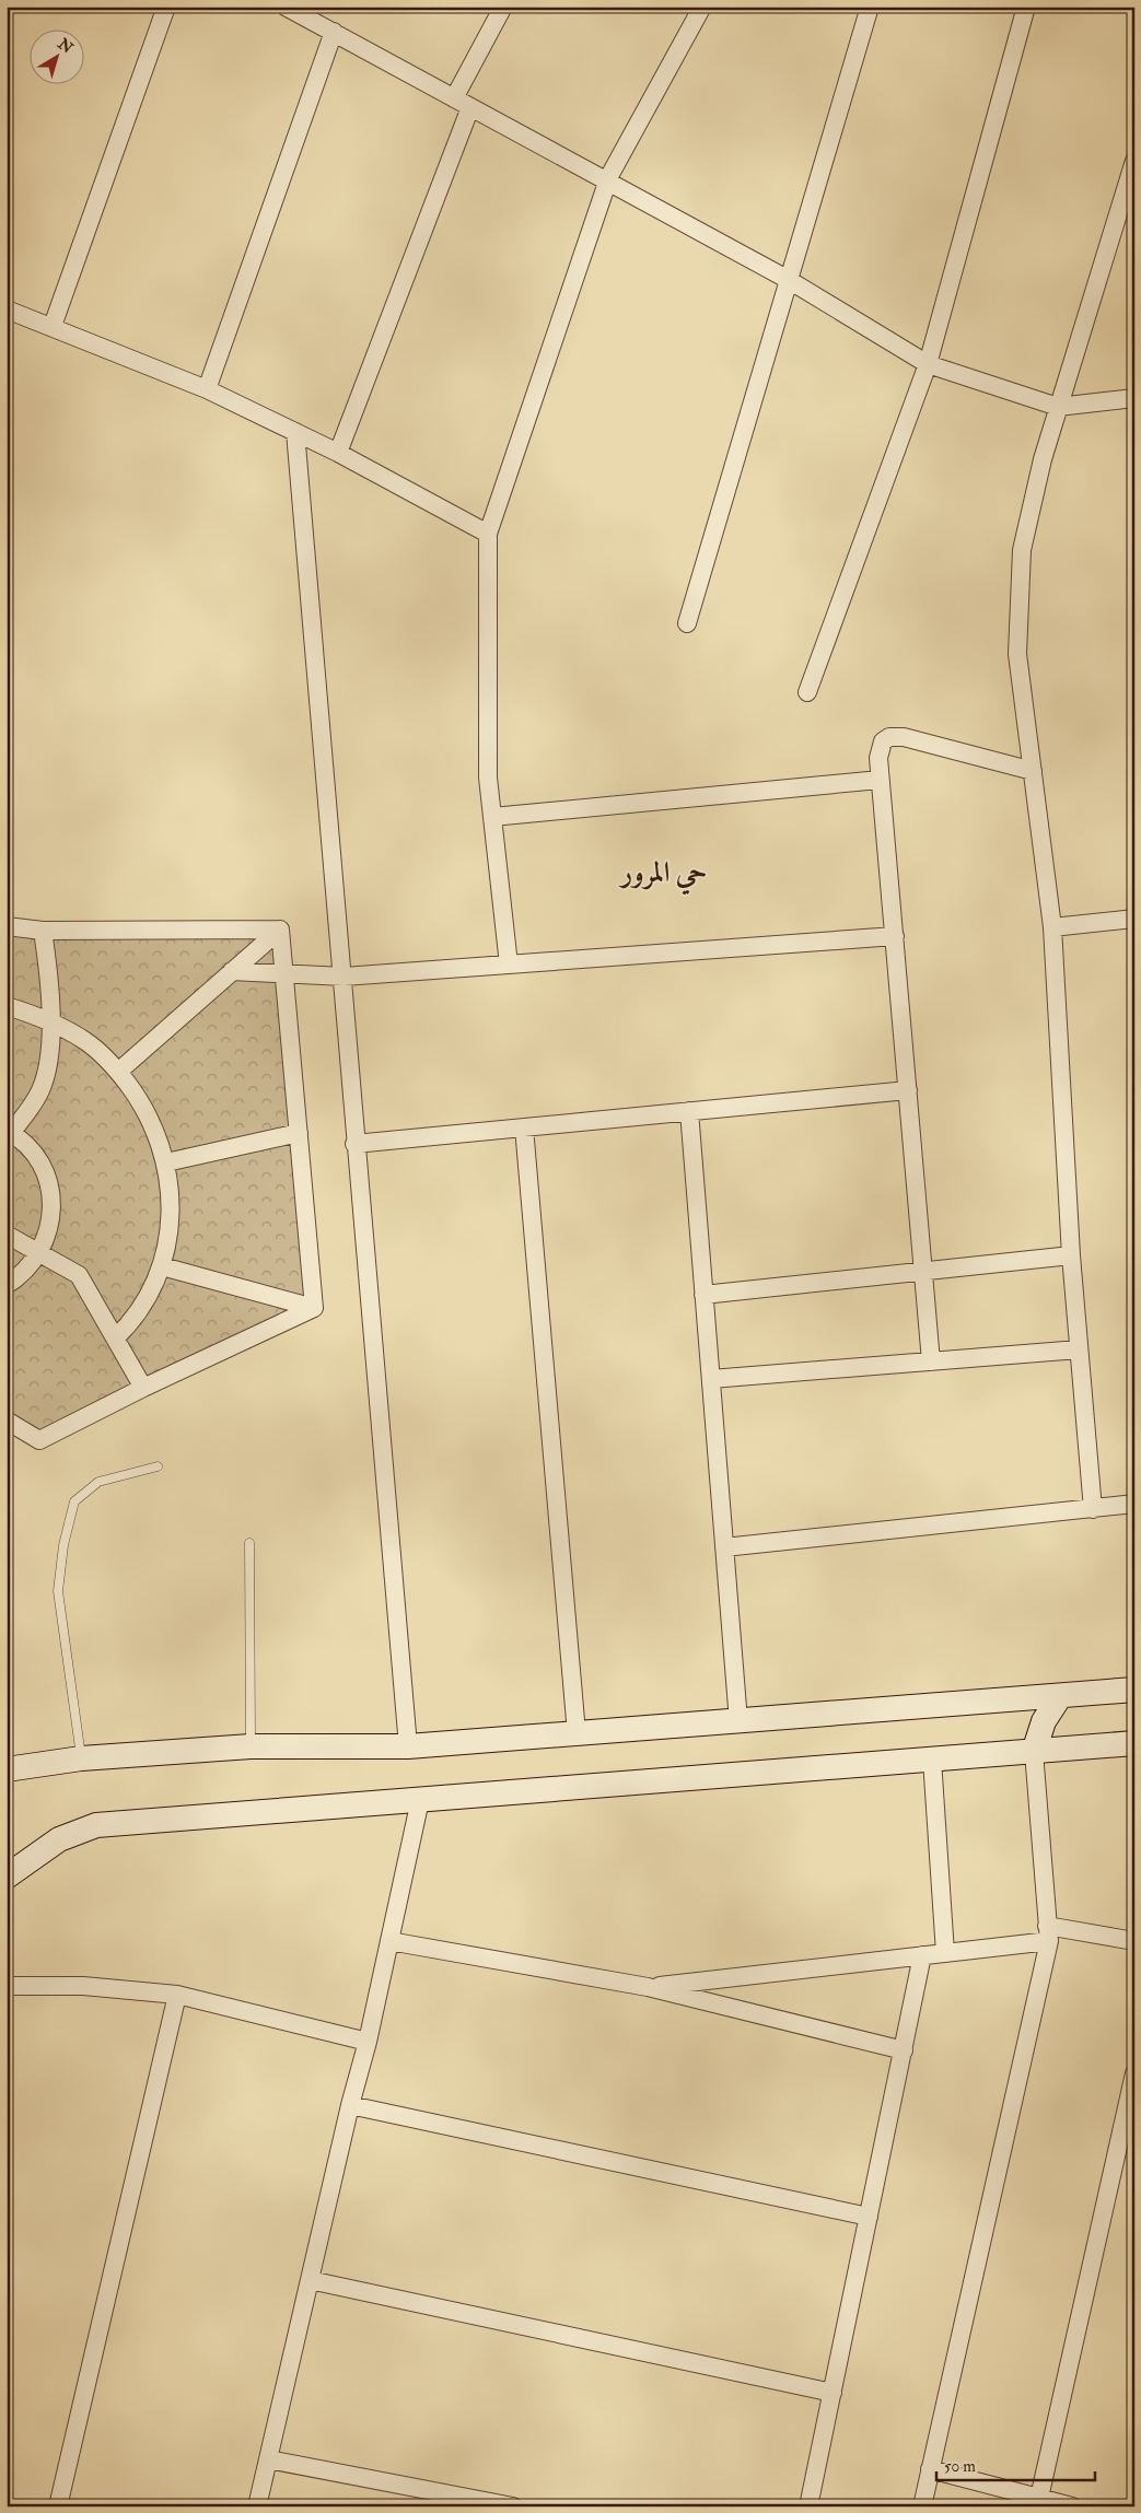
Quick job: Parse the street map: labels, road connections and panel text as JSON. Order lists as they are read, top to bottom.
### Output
{
  "districts": ["حي المرور"],
  "scale_bar": "50 m",
  "north": "top right"
}
